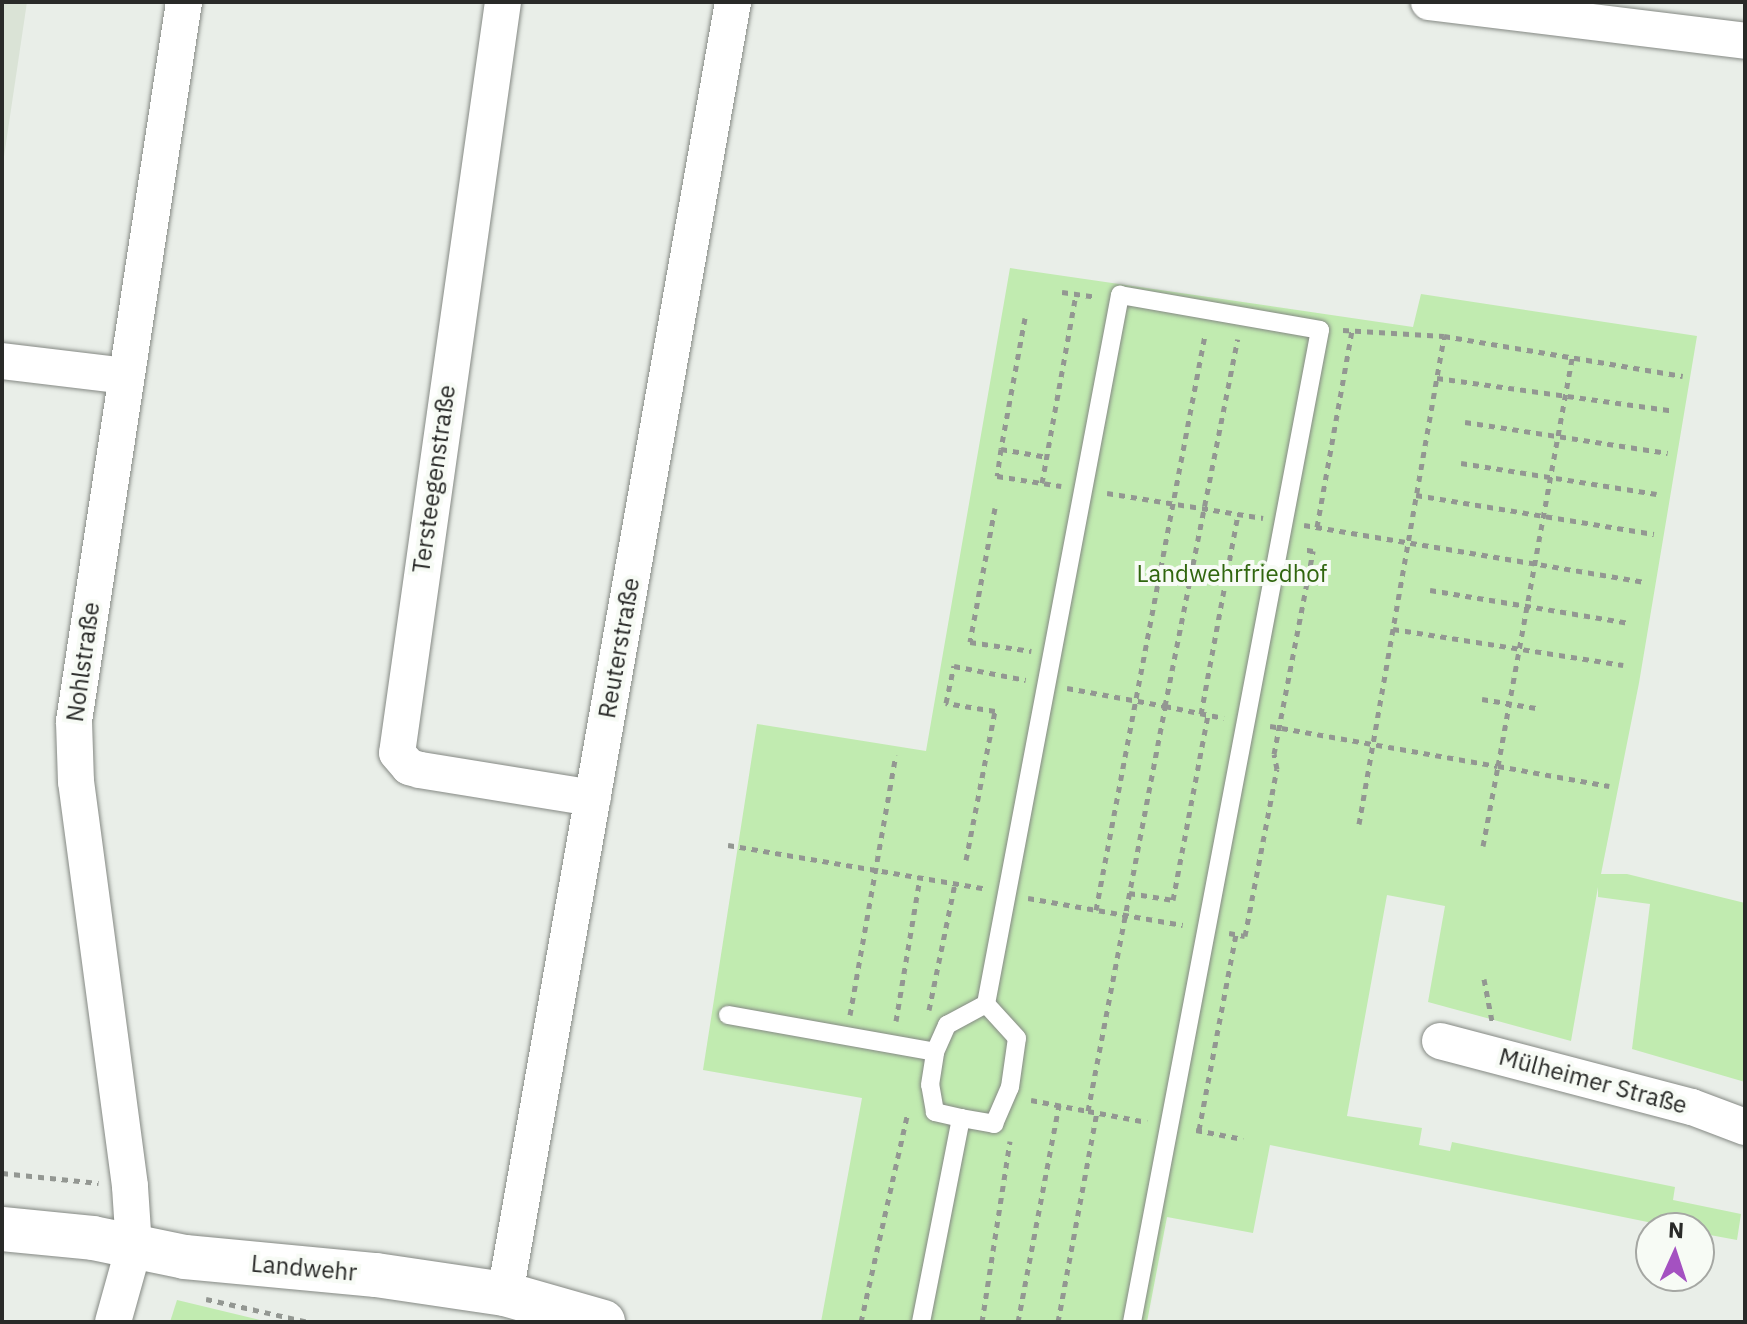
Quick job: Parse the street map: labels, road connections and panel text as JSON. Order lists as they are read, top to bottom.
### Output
{
  "streets": {
    "street": [
      "Tersteegenstraße",
      "Reuterstraße",
      "Nohlstraße",
      "Mülheimer Straße",
      "Landwehr"
    ]
  },
  "crossings": [
    ["Tersteegenstraße", "Reuterstraße"],
    ["Reuterstraße", "Landwehr"],
    ["Nohlstraße", "Landwehr"]
  ],
  "parks": ["Landwehrfriedhof"],
  "north": "top"
}
